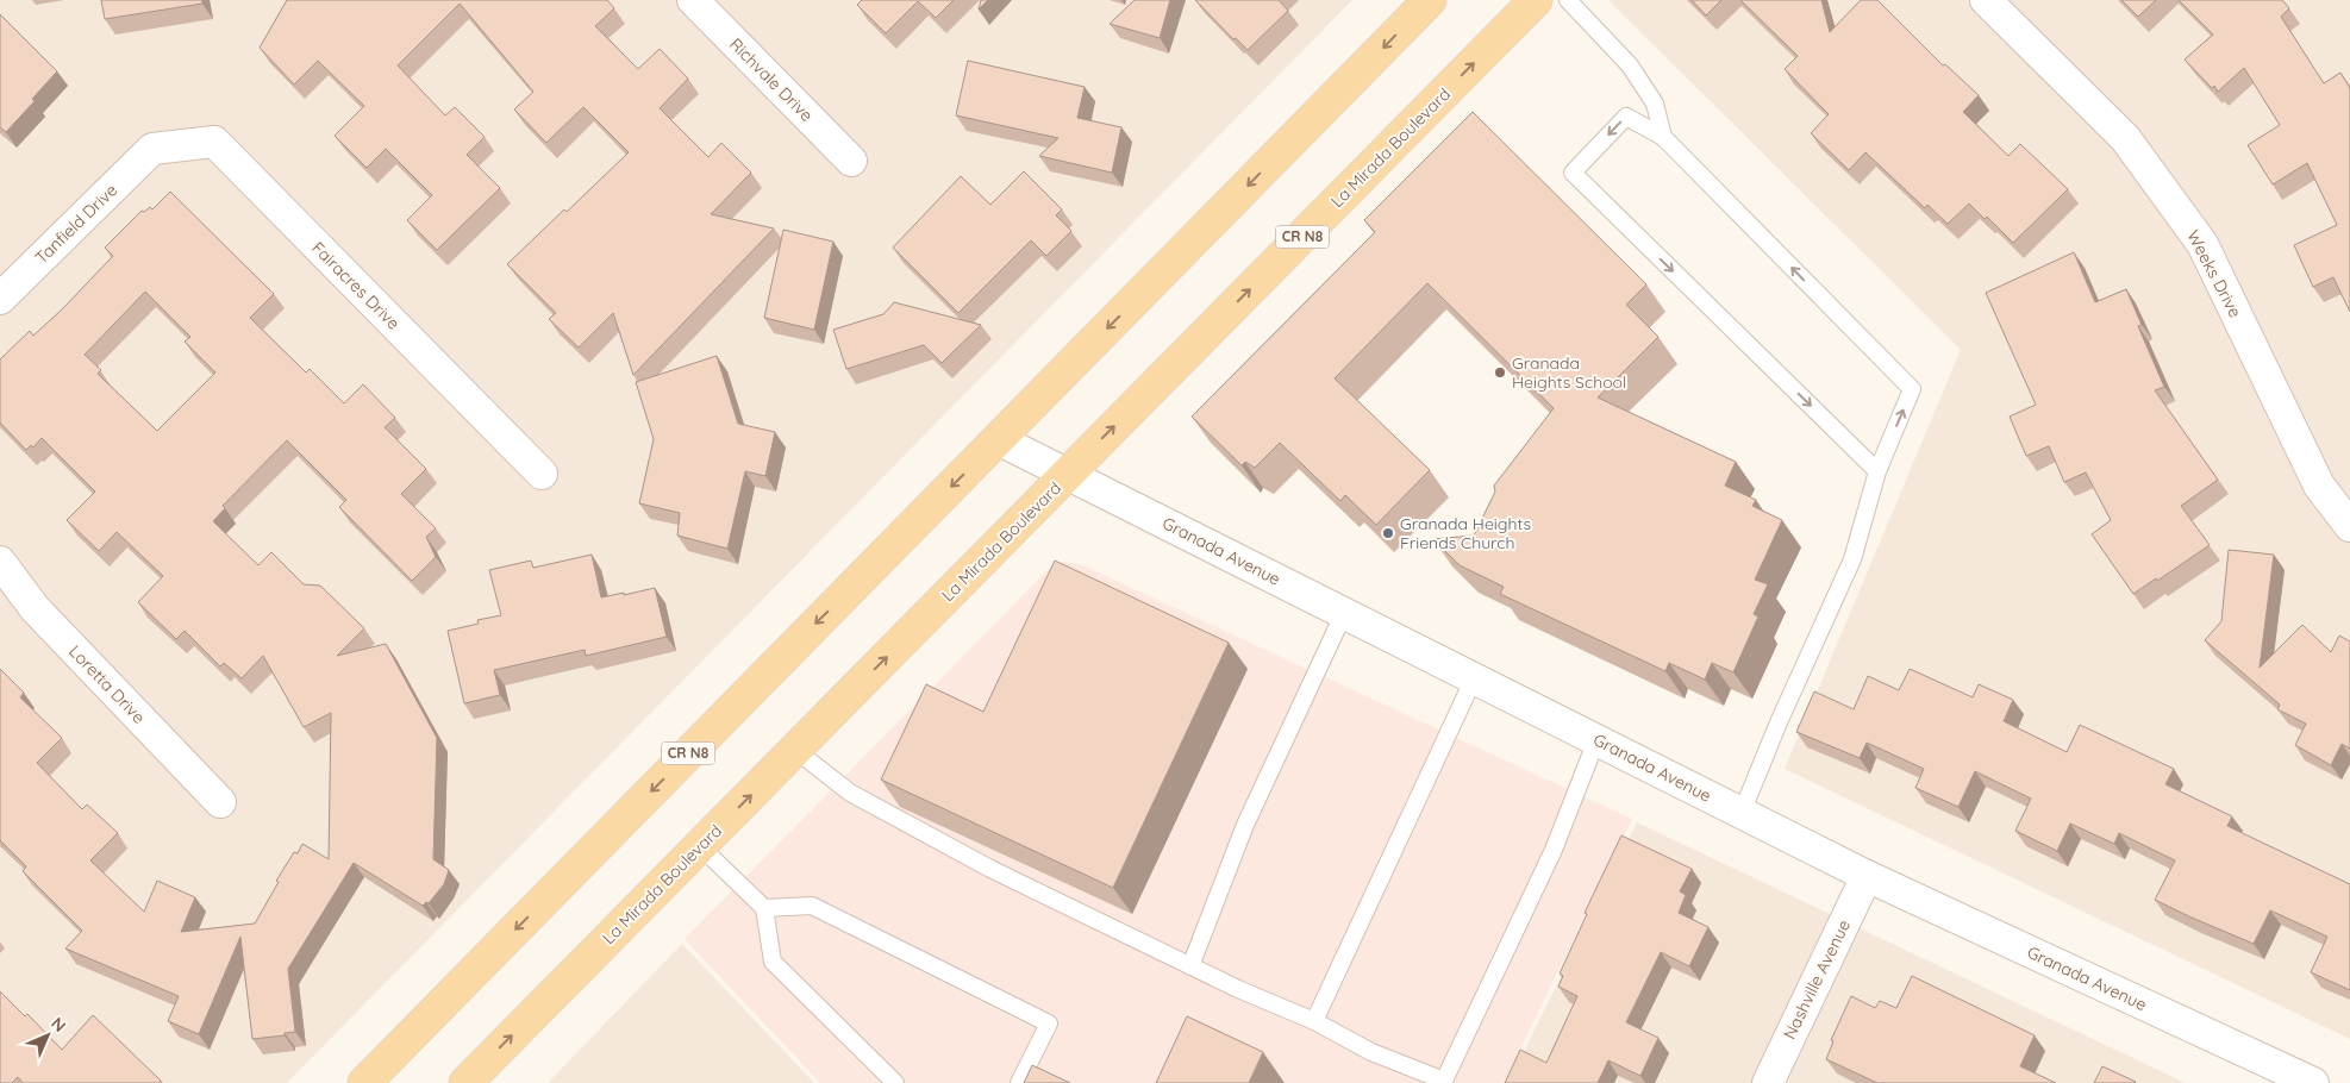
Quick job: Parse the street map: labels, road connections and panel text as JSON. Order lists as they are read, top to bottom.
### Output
{
  "streets": {
    "main road": ["La Mirada Boulevard", "CR N8"],
    "street": [
      "Richvale Drive",
      "Tanfield Drive",
      "Weeks Drive",
      "Fairacres Drive",
      "Granada Avenue",
      "Loretta Drive",
      "Nashville Avenue"
    ]
  },
  "crossings": [
    ["La Mirada Boulevard", "Granada Avenue"],
    ["Tanfield Drive", "Fairacres Drive"],
    ["CR N8", "Granada Avenue"],
    ["Granada Avenue", "Nashville Avenue"]
  ],
  "places": ["Granada Heights School", "Granada Heights Friends Church"],
  "north": "top right"
}
